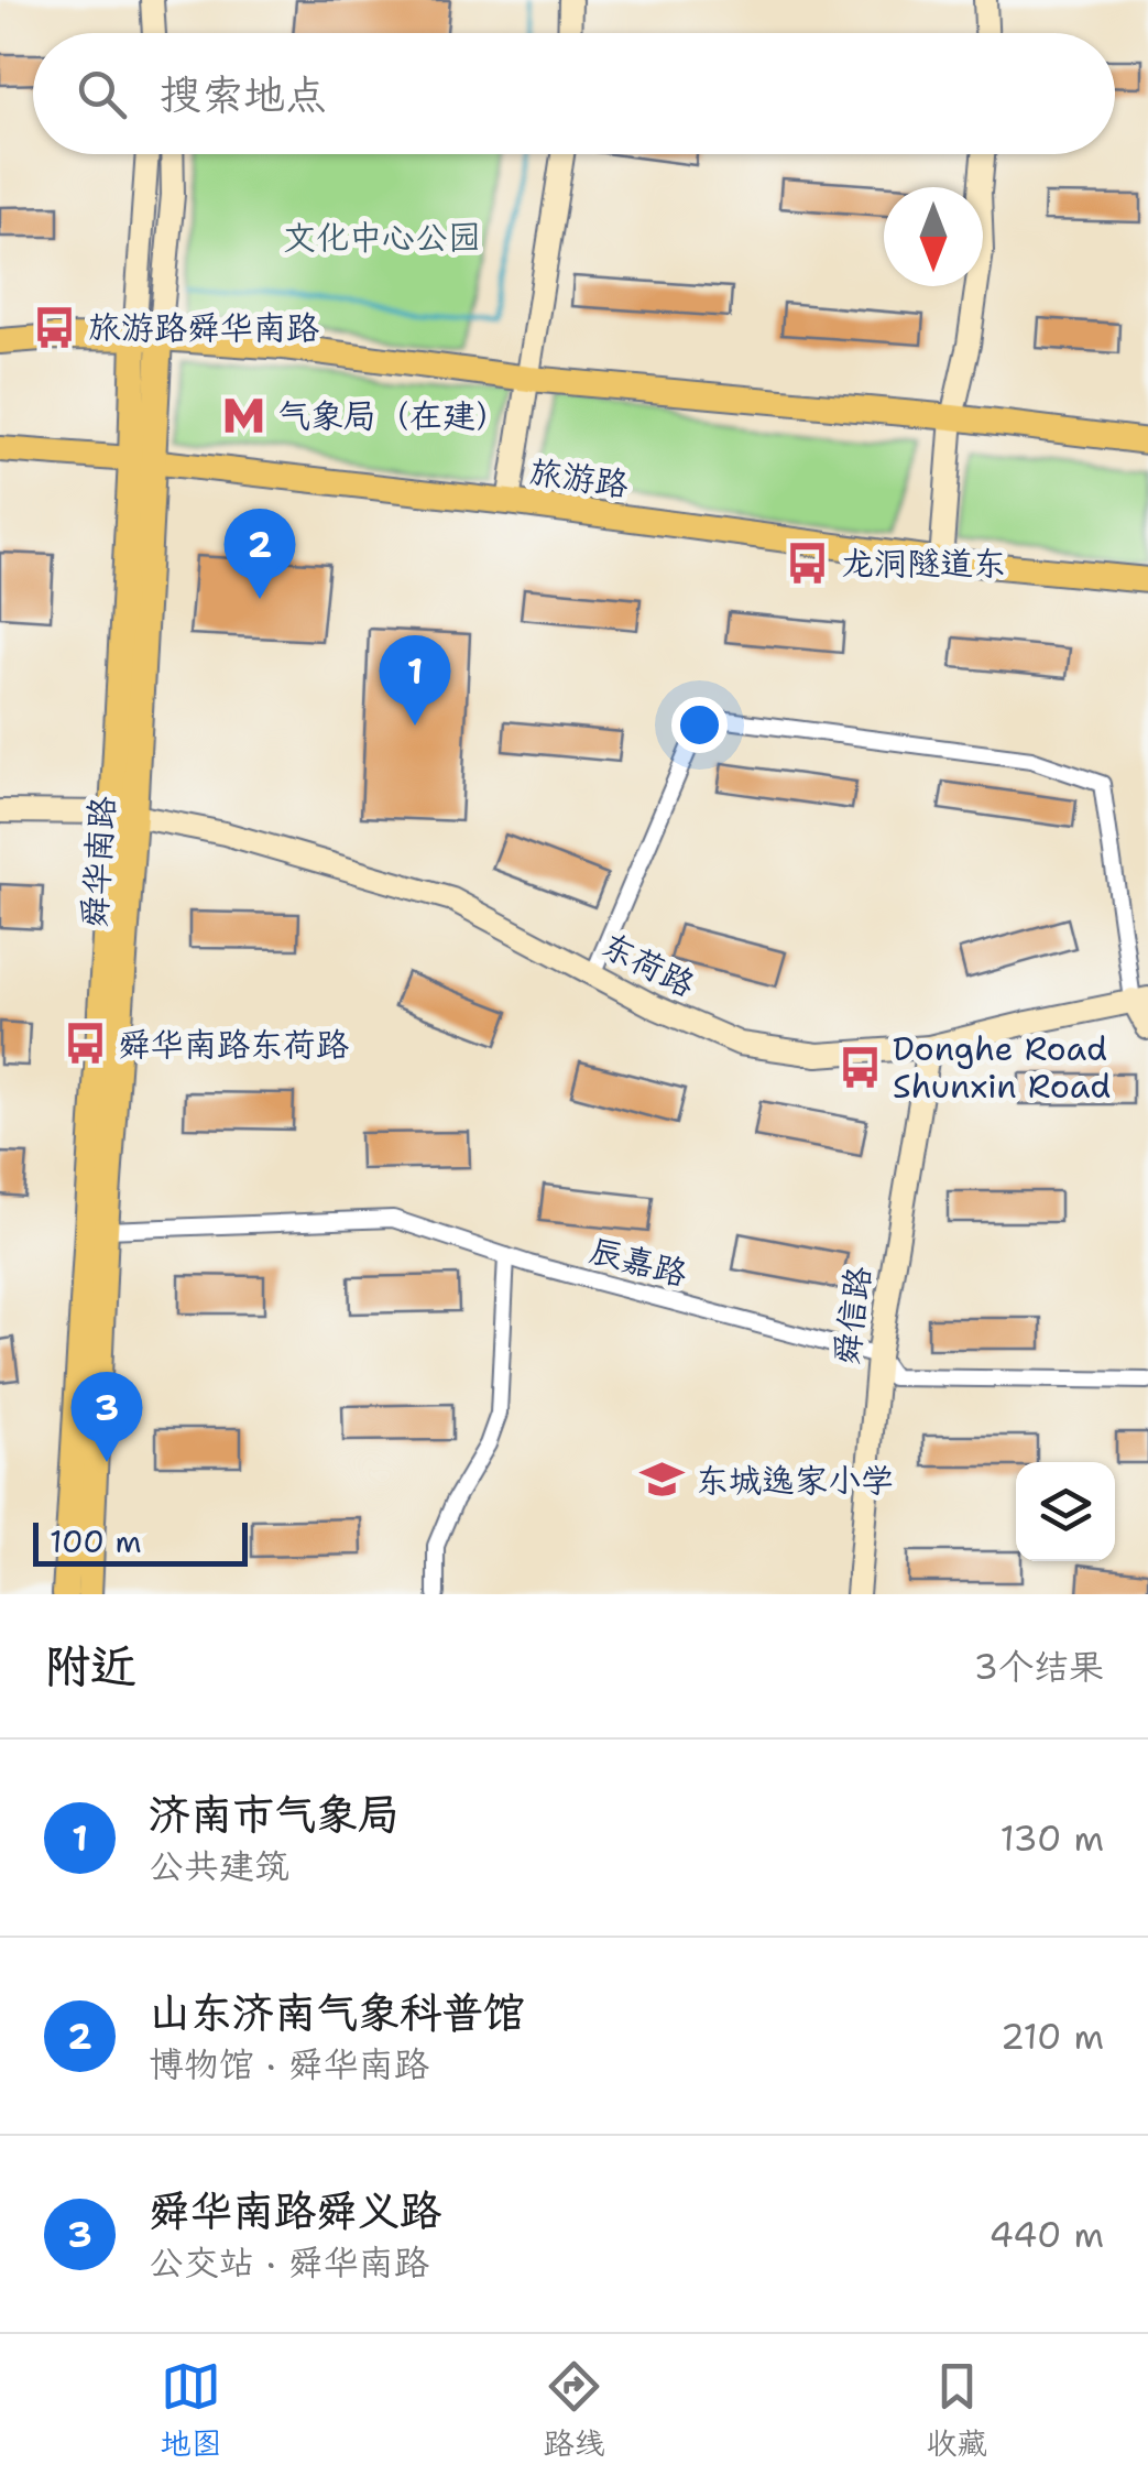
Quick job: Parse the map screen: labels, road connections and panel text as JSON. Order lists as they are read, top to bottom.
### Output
{
  "streets": {
    "main road": ["旅游路", "舜华南路"],
    "street": ["东荷路", "辰嘉路", "舜信路"]
  },
  "crossings": [
    ["旅游路", "舜华南路"],
    ["舜华南路", "东荷路"],
    ["舜华南路", "辰嘉路"],
    ["东荷路", "舜信路"],
    ["辰嘉路", "舜信路"]
  ],
  "parks": ["文化中心公园"],
  "places": {
    "bus stop": [
      "旅游路舜华南路",
      "龙洞隧道东",
      "舜华南路东荷路",
      "Donghe Road Shunxin Road"
    ],
    "metro station": ["气象局（在建）"],
    "school or university": ["东城逸家小学"]
  },
  "scale_bar": "100 m",
  "north": "bottom",
  "page": {
    "search": "搜索地点",
    "pins": ["2", "1", "3"],
    "scale": "100 m",
    "heading": ["附近", "3个结果"],
    "list": [
      {
        "mark": "1",
        "name": "济南市气象局",
        "note": "公共建筑",
        "value": "130 m"
      },
      {
        "mark": "2",
        "name": "山东济南气象科普馆",
        "note": "博物馆 · 舜华南路",
        "value": "210 m"
      },
      {
        "mark": "3",
        "name": "舜华南路舜义路",
        "note": "公交站 · 舜华南路",
        "value": "440 m"
      }
    ],
    "nav": ["地图", "路线", "收藏"]
  }
}
